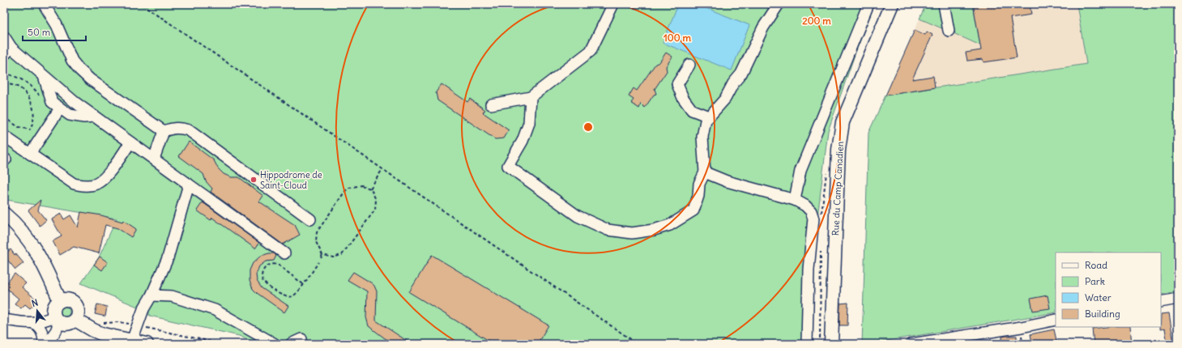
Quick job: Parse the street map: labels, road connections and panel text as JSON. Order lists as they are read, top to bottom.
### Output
{
  "streets": {
    "main road": ["Rue du Camp Canadien"]
  },
  "places": ["Hippodrome de Saint-Cloud"],
  "legend": [
    "Road",
    "Park",
    "Water",
    "Building"
  ],
  "scale_bar": "50 m",
  "north": "top",
  "rings": ["200 m", "100 m"]
}
